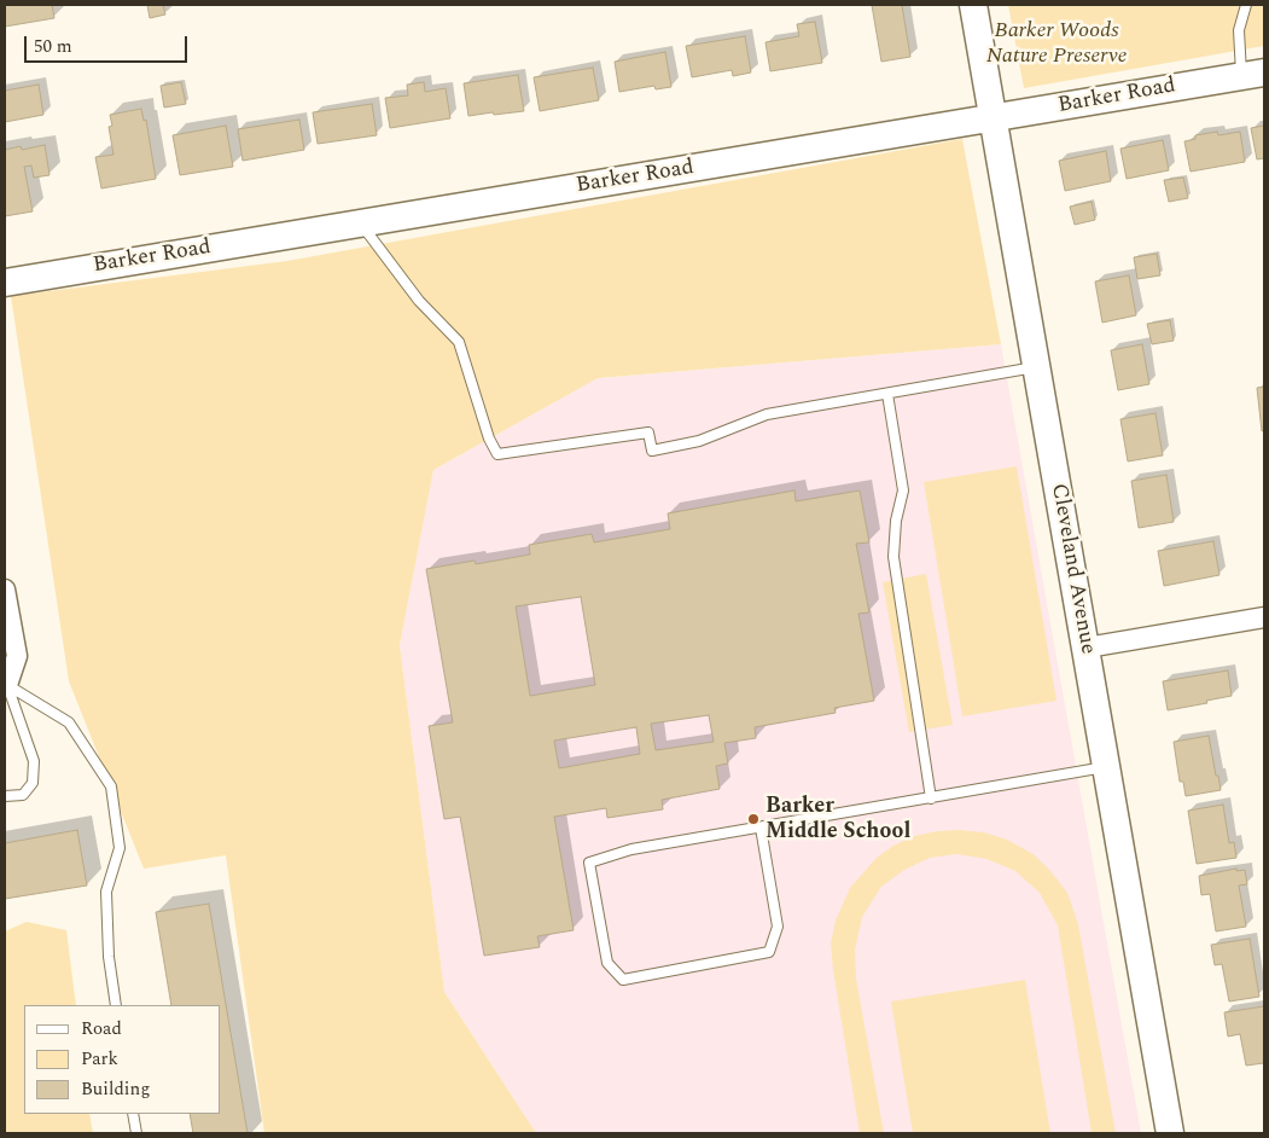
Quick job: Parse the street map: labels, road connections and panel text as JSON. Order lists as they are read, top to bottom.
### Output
{
  "streets": {
    "street": ["Barker Road", "Cleveland Avenue"]
  },
  "crossings": [
    ["Barker Road", "Cleveland Avenue"]
  ],
  "parks": ["Barker Woods Nature Preserve"],
  "places": ["Barker Middle School"],
  "legend": ["Road", "Park", "Building"],
  "scale_bar": "50 m"
}
